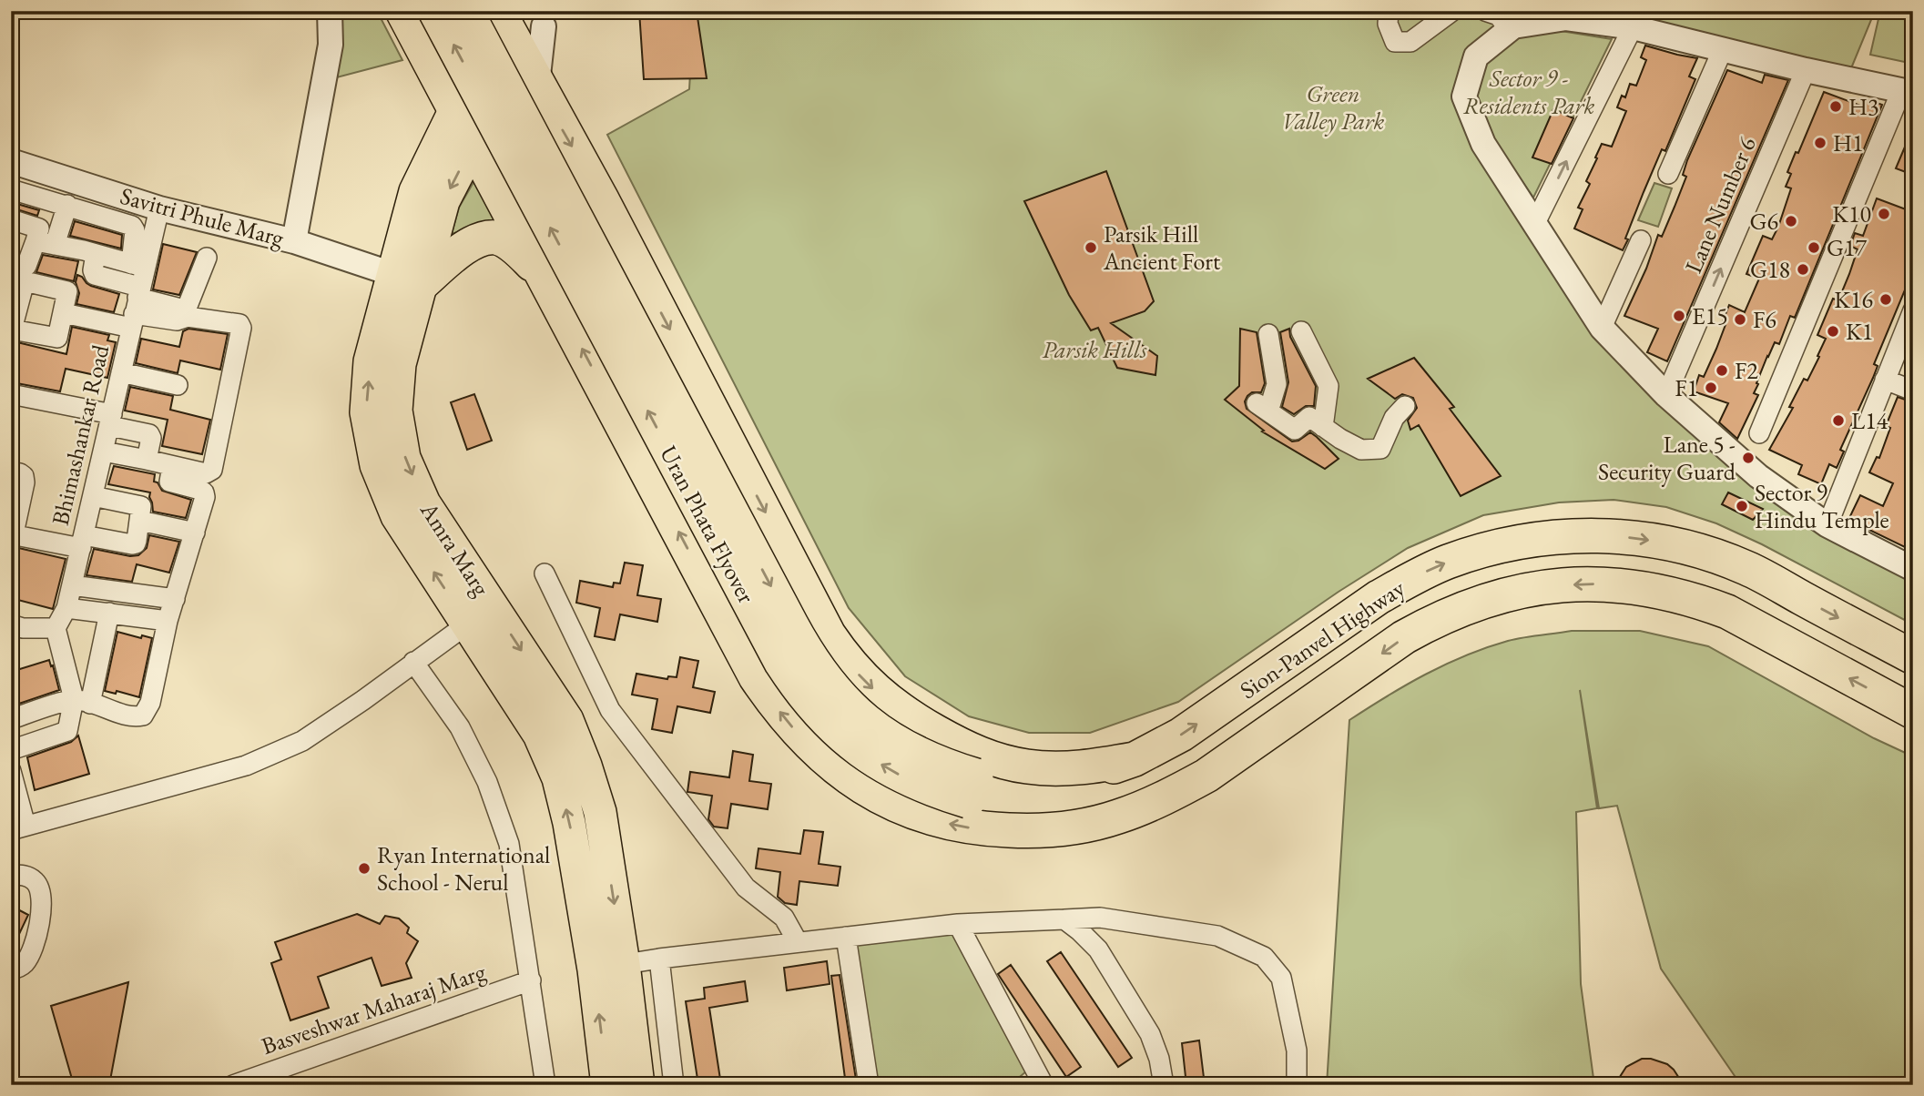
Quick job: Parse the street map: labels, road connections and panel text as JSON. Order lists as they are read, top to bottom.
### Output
{
  "streets": {
    "highway": ["Uran Phata Flyover", "Amra Marg", "Sion-Panvel Highway"],
    "street": [
      "Lane Number 6",
      "Savitri Phule Marg",
      "Bhimashankar Road",
      "Basveshwar Maharaj Marg"
    ]
  },
  "crossings": [
    ["Savitri Phule Marg", "Bhimashankar Road"],
    ["Savitri Phule Marg", "Amra Marg"],
    ["Uran Phata Flyover", "Sion-Panvel Highway"]
  ],
  "parks": ["Sector 9 - Residents Park", "Green Valley Park", "Parsik Hills"],
  "places": [
    "H3",
    "H1",
    "K10",
    "G6",
    "Parsik Hill Ancient Fort",
    "G17",
    "G18",
    "K16",
    "E15",
    "F6",
    "K1",
    "F2",
    "F1",
    "L14",
    "Lane 5 - Security Guard",
    "Sector 9 Hindu Temple",
    "Ryan International School - Nerul"
  ]
}
